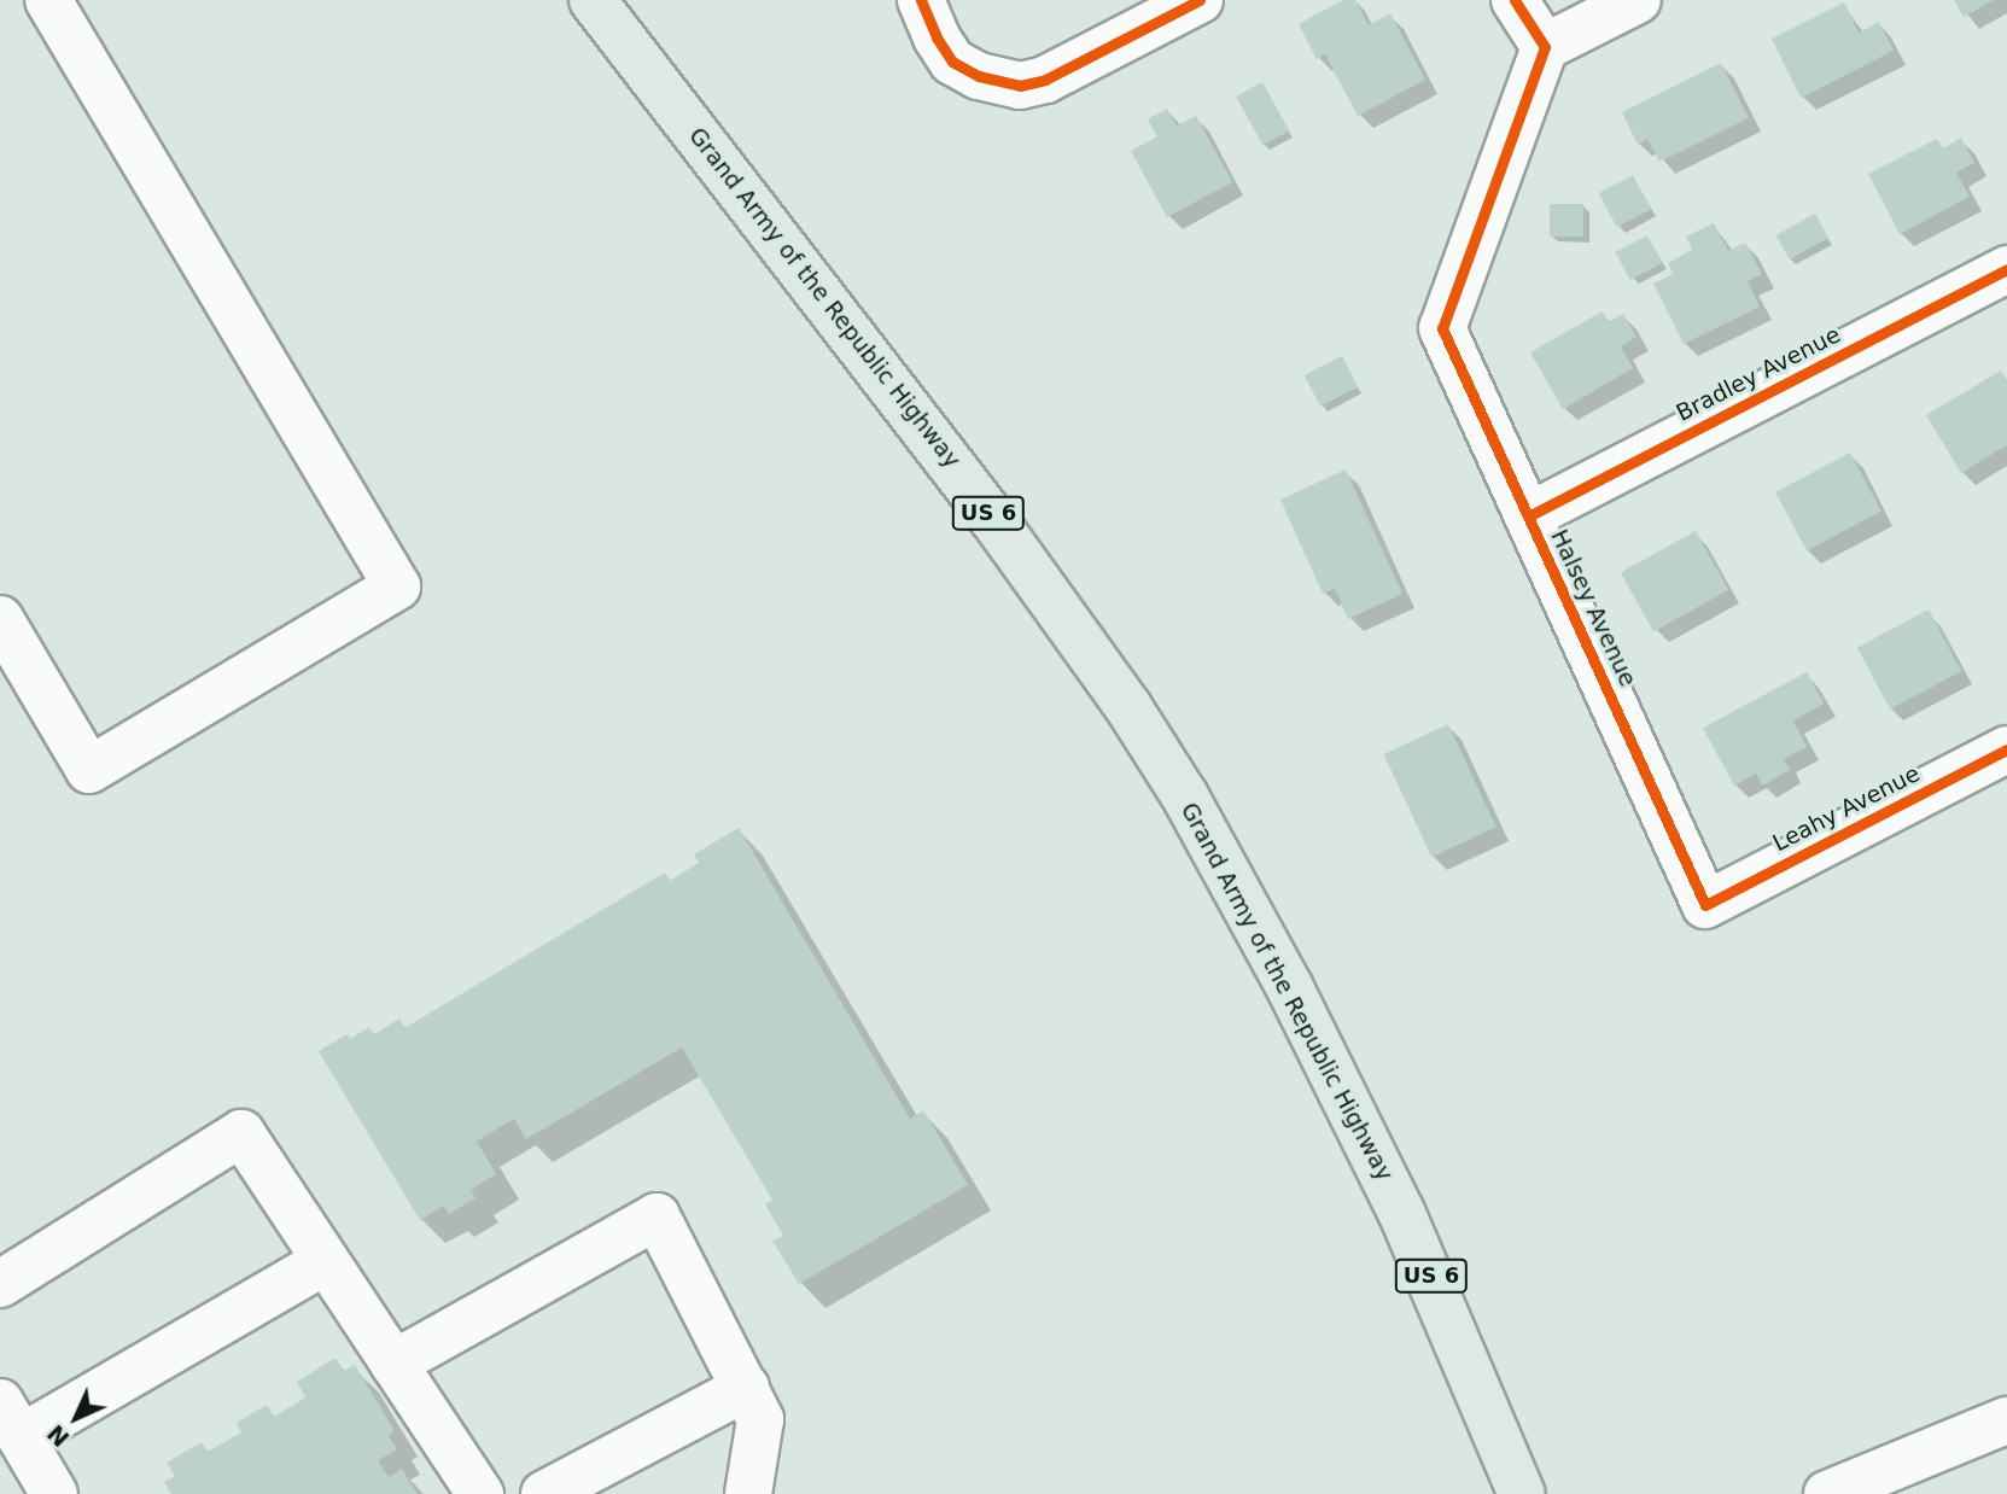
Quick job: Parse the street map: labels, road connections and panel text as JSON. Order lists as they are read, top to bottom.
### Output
{
  "streets": {
    "main road": ["Grand Army of the Republic Highway", "US 6"],
    "street": ["Bradley Avenue", "Halsey Avenue", "Leahy Avenue"]
  },
  "crossings": [
    ["Bradley Avenue", "Halsey Avenue"],
    ["Halsey Avenue", "Leahy Avenue"]
  ],
  "north": "bottom left"
}
